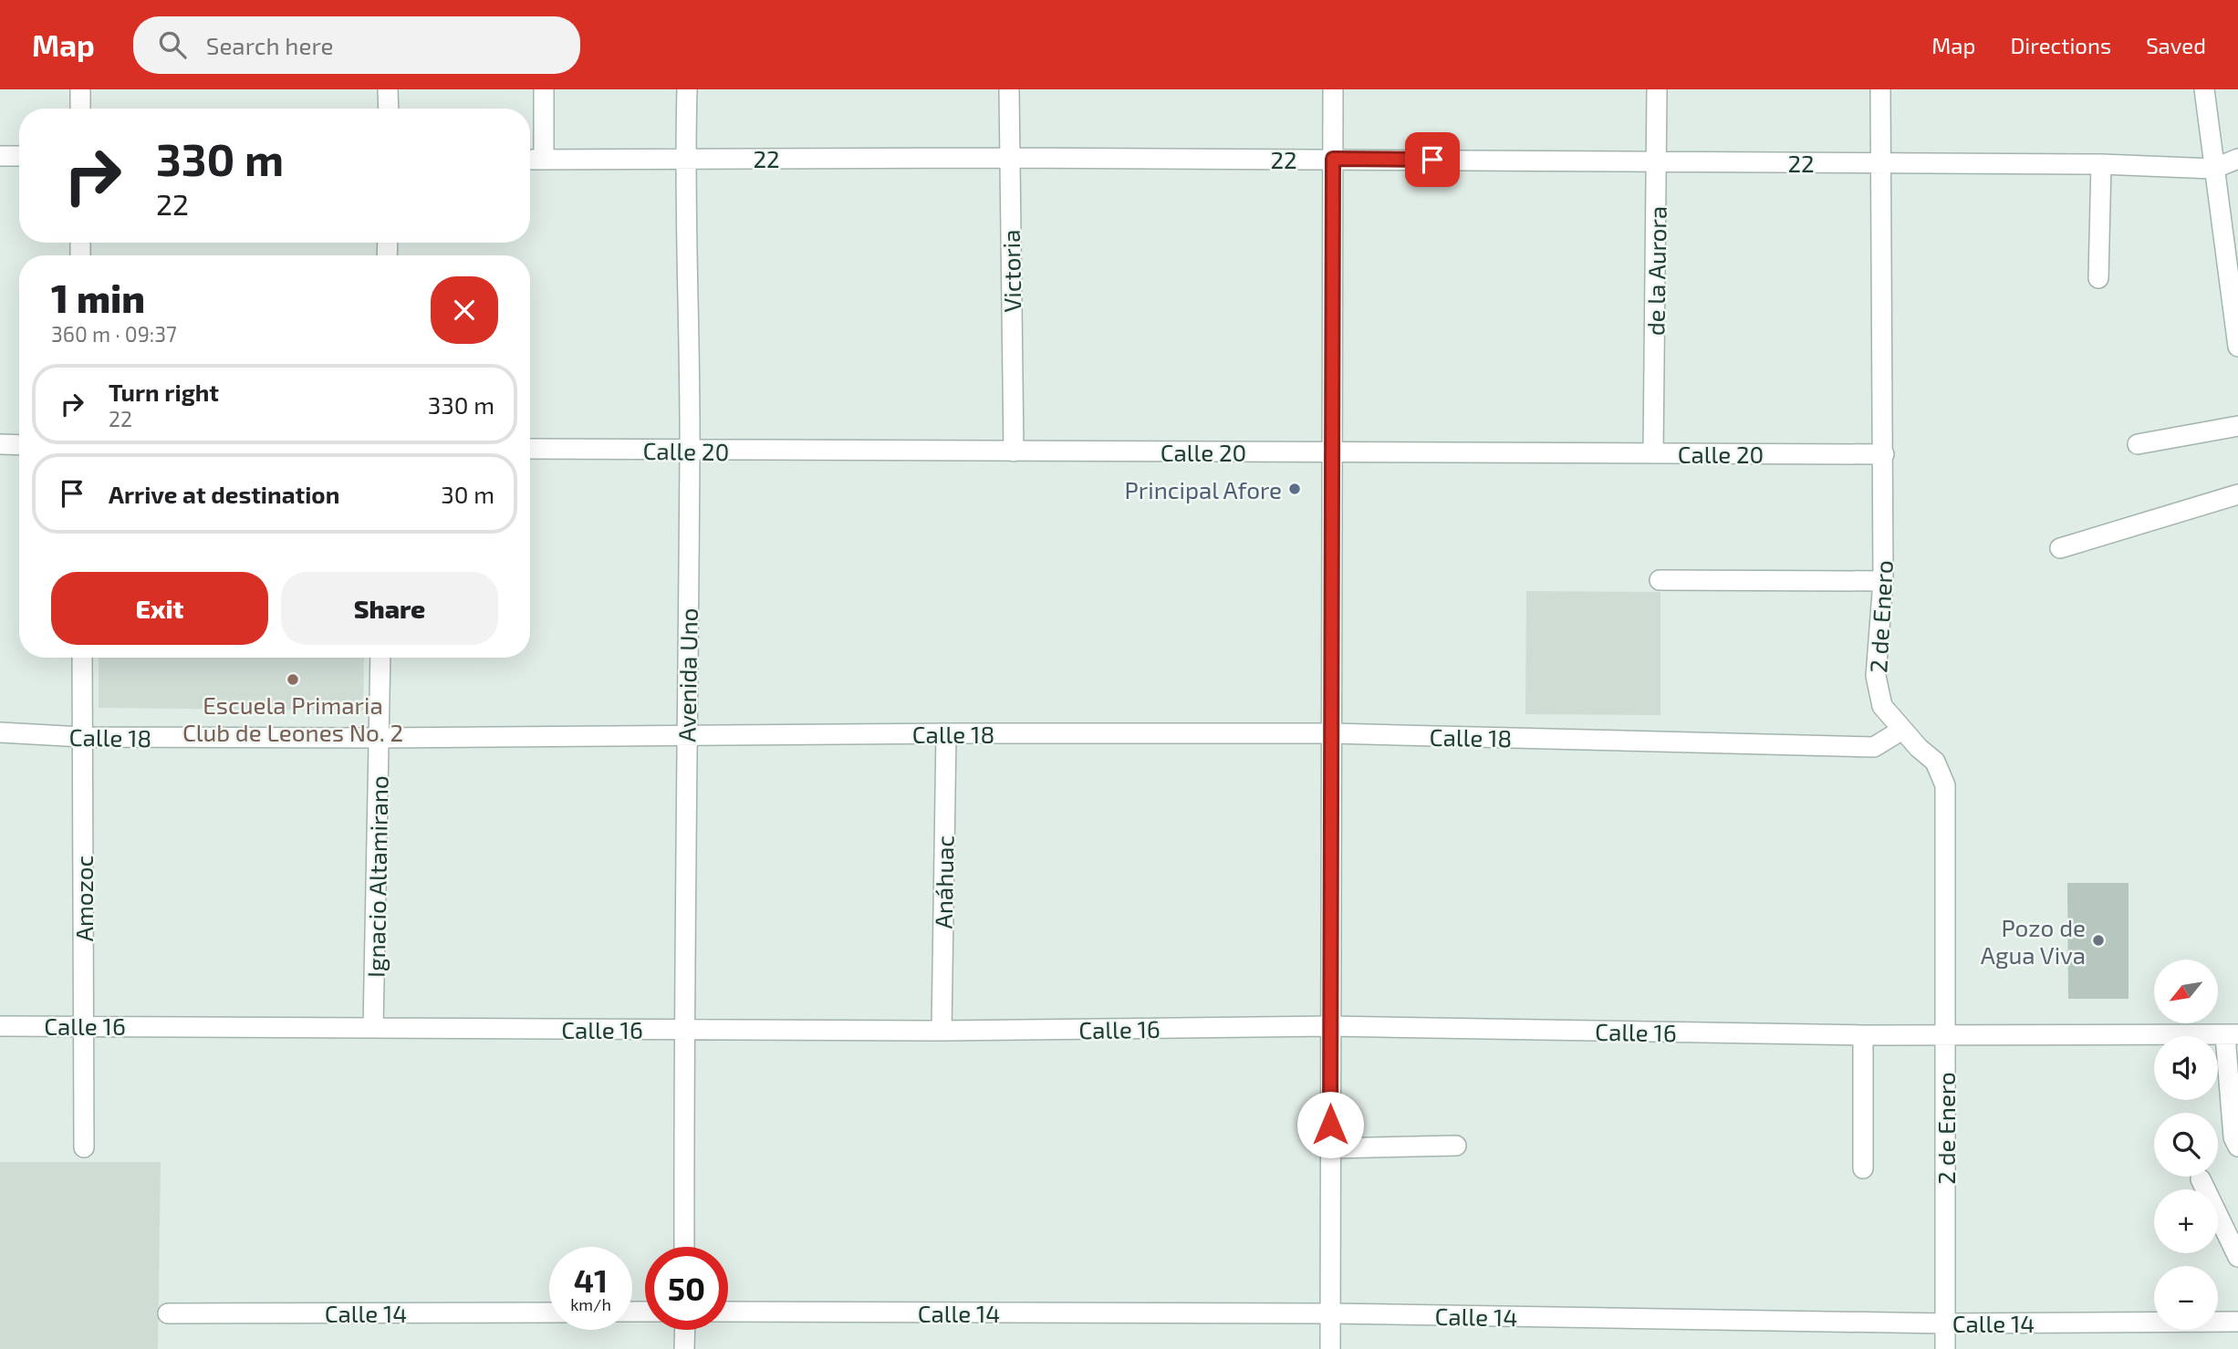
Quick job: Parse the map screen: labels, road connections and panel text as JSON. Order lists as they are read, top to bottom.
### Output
{
  "streets": {
    "street": [
      "22",
      "Victoria",
      "de la Aurora",
      "Calle 20",
      "2 de Enero",
      "Avenida Uno",
      "Calle 18",
      "Ignacio Altamirano",
      "Anáhuac",
      "Amozoc",
      "Calle 16",
      "Calle 14"
    ]
  },
  "crossings": [
    ["22", "Victoria"],
    ["22", "de la Aurora"],
    ["22", "2 de Enero"],
    ["22", "Avenida Uno"],
    ["Victoria", "Calle 20"],
    ["de la Aurora", "Calle 20"],
    ["Calle 20", "2 de Enero"],
    ["Calle 20", "Avenida Uno"],
    ["2 de Enero", "Calle 18"],
    ["2 de Enero", "Calle 16"],
    ["2 de Enero", "Calle 14"],
    ["Avenida Uno", "Calle 18"],
    ["Avenida Uno", "Calle 16"],
    ["Calle 18", "Ignacio Altamirano"],
    ["Calle 18", "Anáhuac"],
    ["Calle 18", "Amozoc"],
    ["Ignacio Altamirano", "Calle 16"],
    ["Anáhuac", "Calle 16"],
    ["Amozoc", "Calle 16"]
  ],
  "places": ["Principal Afore", "Escuela Primaria Club de Leones No. 2", "Pozo de Agua Viva"],
  "north": "bottom left",
  "page": {
    "header": "Map",
    "search": "Search here",
    "nav": ["Map", "Directions", "Saved"],
    "turn": ["330 m", "22"],
    "heading": ["1 min", "360 m · 09:37"],
    "list": [
      {
        "name": "Turn right",
        "note": "22",
        "value": "330 m"
      },
      {
        "name": "Arrive at destination",
        "value": "30 m"
      }
    ],
    "buttons": ["Exit", "Share"],
    "map_buttons": ["+", "−"],
    "speed": "41 km/h",
    "limit": "50"
  }
}
